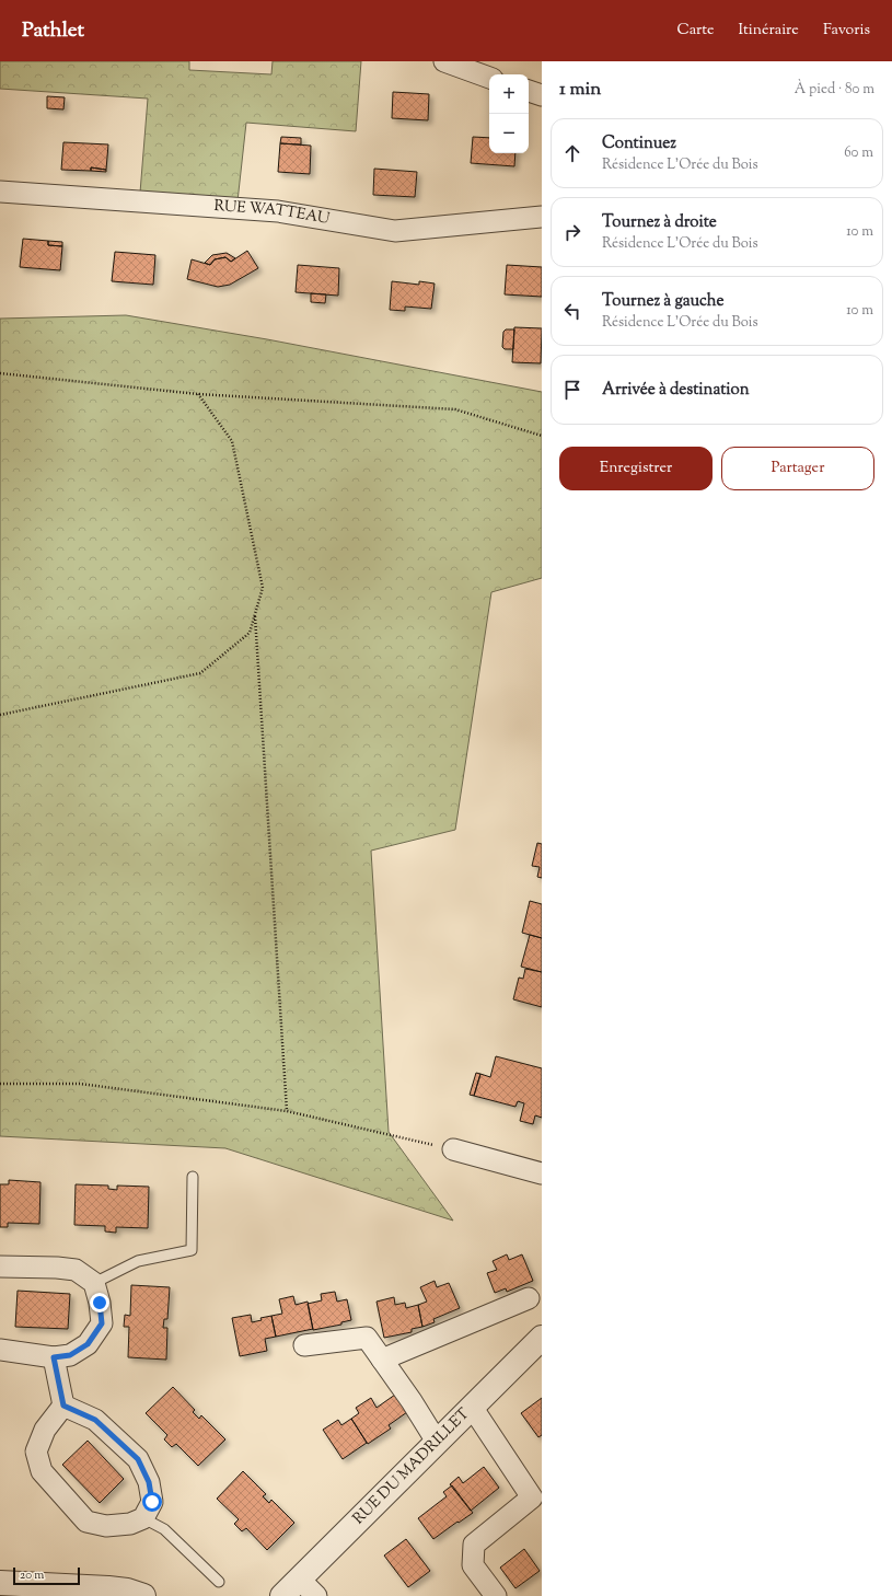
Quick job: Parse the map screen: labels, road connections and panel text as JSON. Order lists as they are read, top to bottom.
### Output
{
  "streets": {
    "street": ["RUE WATTEAU", "RUE DU MADRILLET"]
  },
  "scale_bar": "20 m",
  "page": {
    "header": "Pathlet",
    "nav": ["Carte", "Itinéraire", "Favoris"],
    "heading": ["1 min", "À pied · 80 m"],
    "map_buttons": ["+", "−"],
    "list": [
      ["Continuez", "Résidence L'Orée du Bois", "60 m"],
      ["Tournez à droite", "Résidence L'Orée du Bois", "10 m"],
      ["Tournez à gauche", "Résidence L'Orée du Bois", "10 m"],
      "Arrivée à destination"
    ],
    "buttons": ["Enregistrer", "Partager"],
    "scale": "20 m"
  }
}
